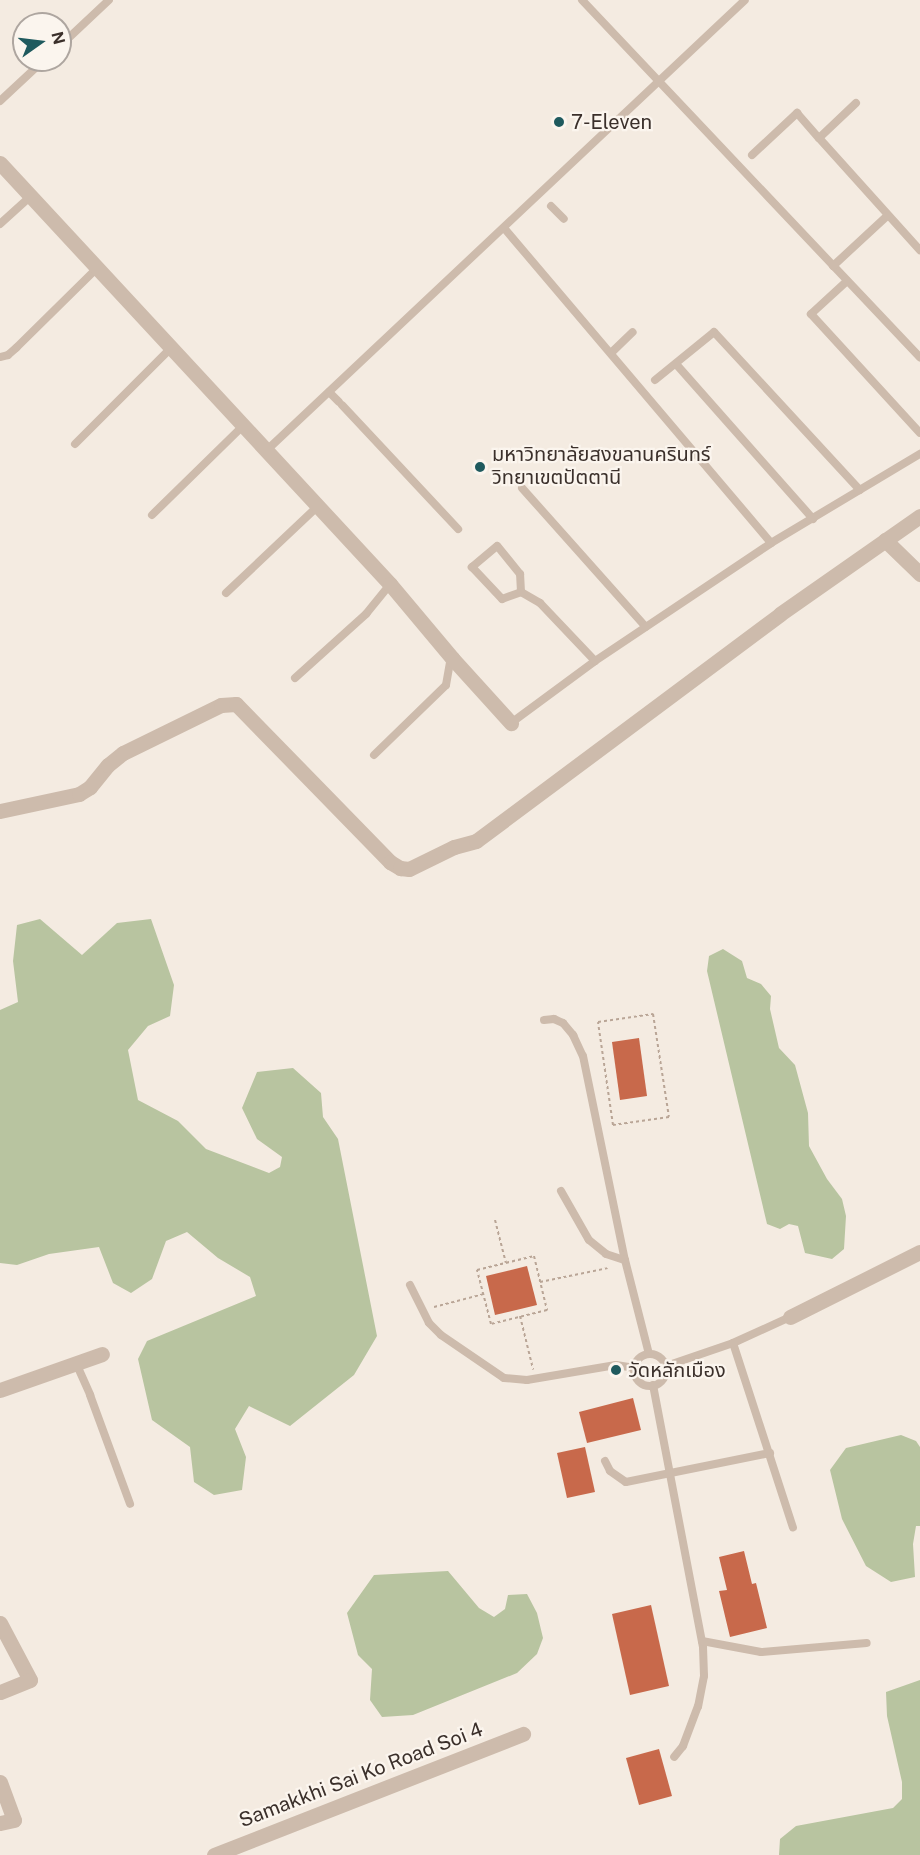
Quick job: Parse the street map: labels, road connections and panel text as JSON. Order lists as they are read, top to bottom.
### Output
{
  "streets": {
    "street": ["Samakkhi Sai Ko Road Soi 4"]
  },
  "places": ["7-Eleven", "มหาวิทยาลัยสงขลานครินทร์ วิทยาเขตปัตตานี", "วัดหลักเมือง"],
  "north": "right"
}
